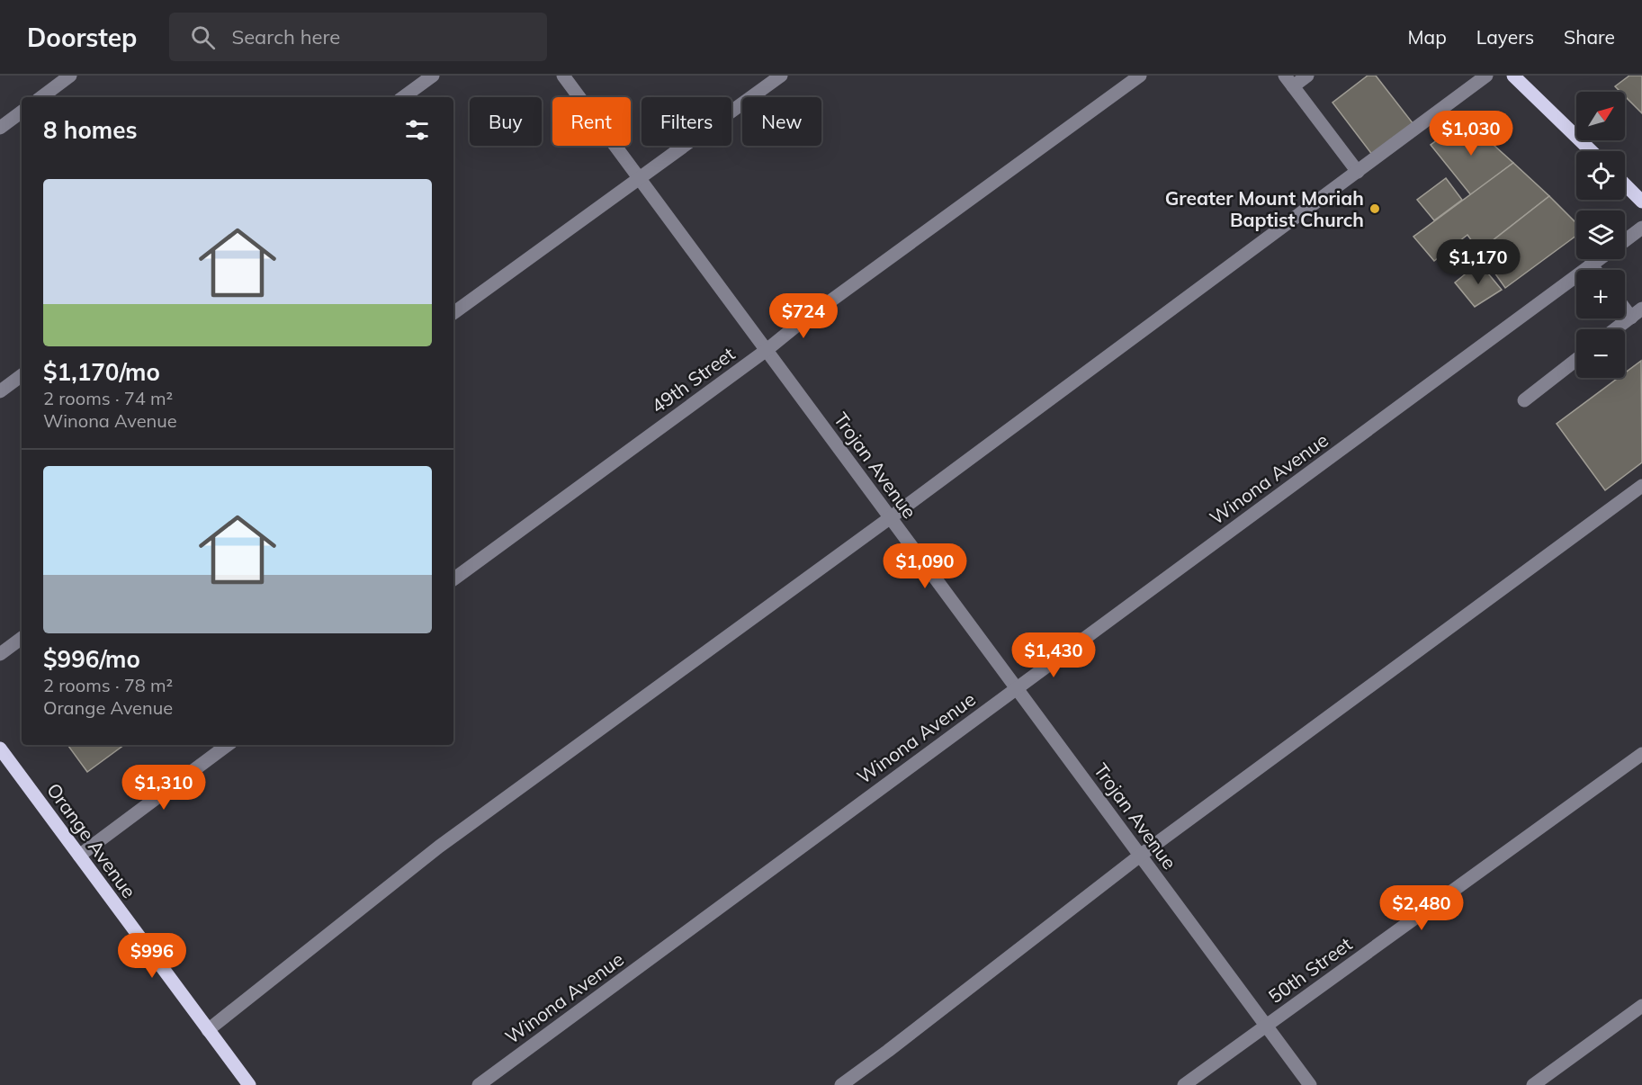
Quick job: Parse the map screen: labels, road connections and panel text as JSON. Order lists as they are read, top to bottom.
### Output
{
  "streets": {
    "main road": ["Orange Avenue"],
    "street": [
      "49th Street",
      "Trojan Avenue",
      "Winona Avenue",
      "50th Street"
    ]
  },
  "crossings": [
    ["49th Street", "Trojan Avenue"],
    ["Trojan Avenue", "Winona Avenue"],
    ["Trojan Avenue", "50th Street"]
  ],
  "places": ["Greater Mount Moriah Baptist Church"],
  "north": "top right",
  "page": {
    "header": "Doorstep",
    "search": "Search here",
    "nav": ["Map", "Layers", "Share"],
    "map_buttons": ["+", "−"],
    "chip": [
      "Buy",
      "Rent",
      "Filters",
      "New"
    ],
    "heading": "8 homes",
    "price": [
      "$1,030",
      "$1,170",
      "$724",
      "$1,090",
      "$1,430",
      "$1,310",
      "$2,480",
      "$996"
    ],
    "list": [
      {
        "name": "$1,170/mo",
        "note": "2 rooms · 74 m² · Winona Avenue"
      },
      {
        "name": "$996/mo",
        "note": "2 rooms · 78 m² · Orange Avenue"
      }
    ]
  }
}
